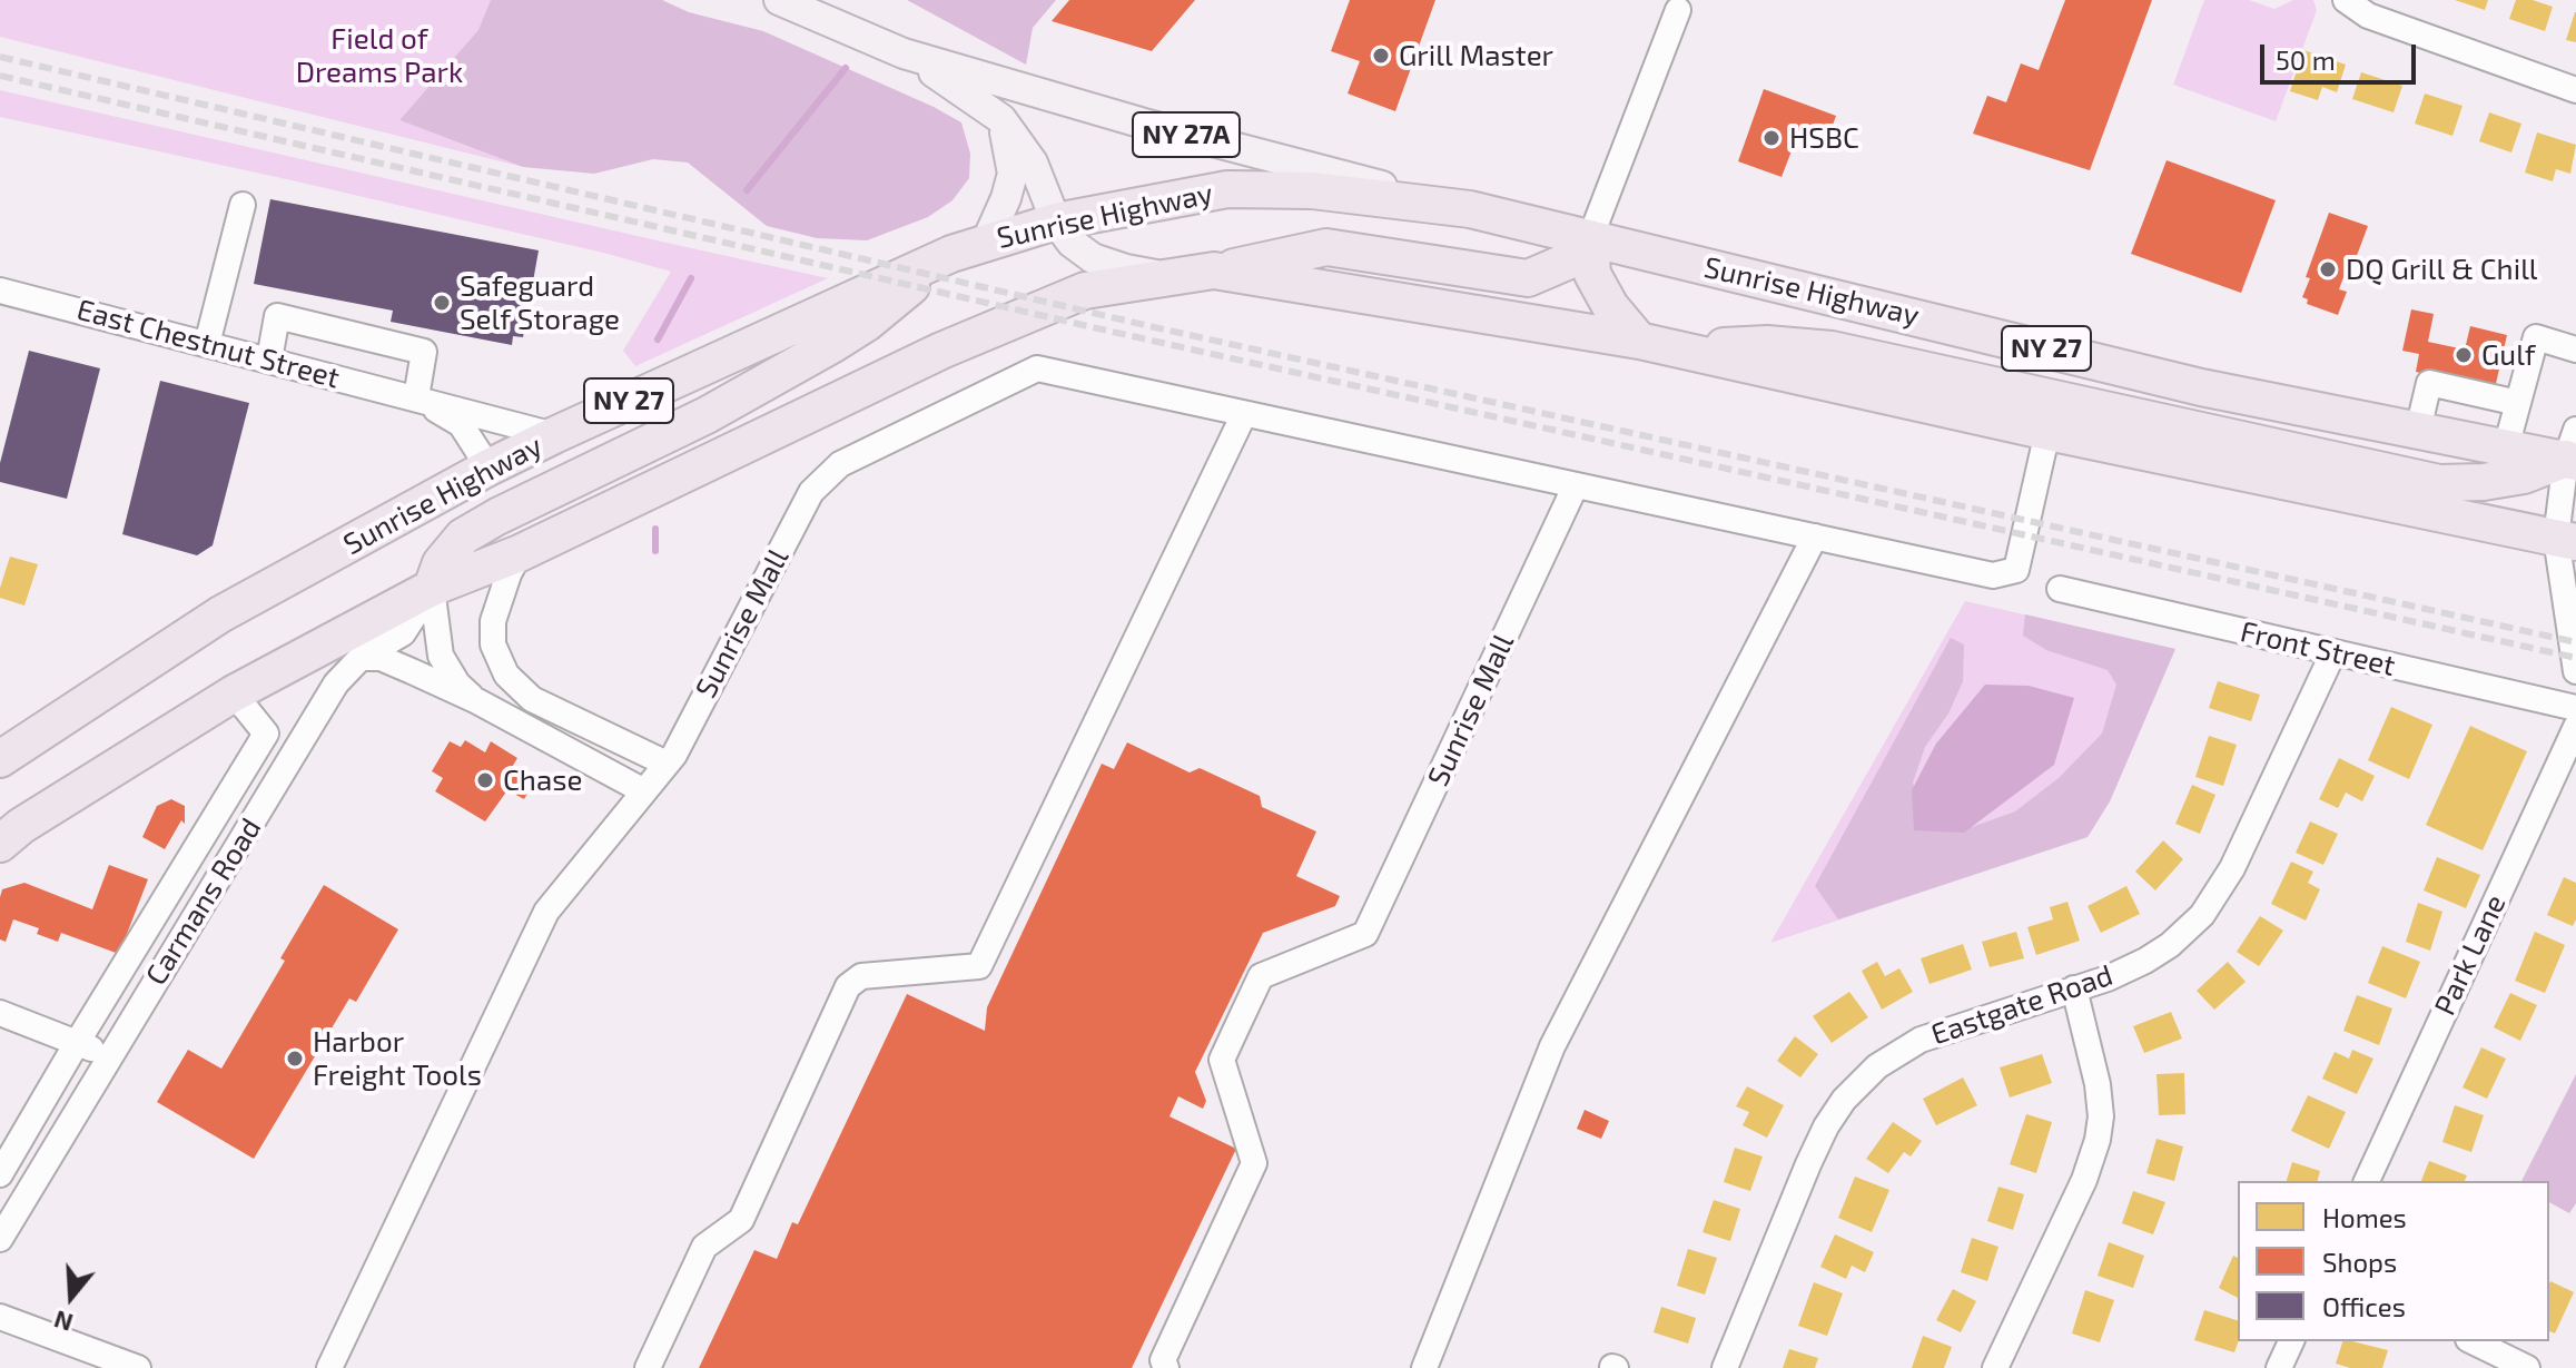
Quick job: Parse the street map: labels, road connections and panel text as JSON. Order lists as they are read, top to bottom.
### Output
{
  "streets": {
    "highway": ["Sunrise Highway", "NY 27"],
    "main road": ["NY 27A"],
    "street": [
      "East Chestnut Street",
      "Sunrise Mall",
      "Front Street",
      "Carmans Road",
      "Park Lane",
      "Eastgate Road"
    ]
  },
  "crossings": [
    ["NY 27A", "Sunrise Highway"],
    ["Sunrise Highway", "East Chestnut Street"],
    ["Front Street", "Eastgate Road"]
  ],
  "parks": ["Field of Dreams Park"],
  "places": [
    "Grill Master",
    "HSBC",
    "DQ Grill & Chill",
    "Safeguard Self Storage",
    "Gulf",
    "Chase",
    "Harbor Freight Tools"
  ],
  "legend": ["Homes", "Shops", "Offices"],
  "scale_bar": "50 m",
  "north": "bottom"
}
